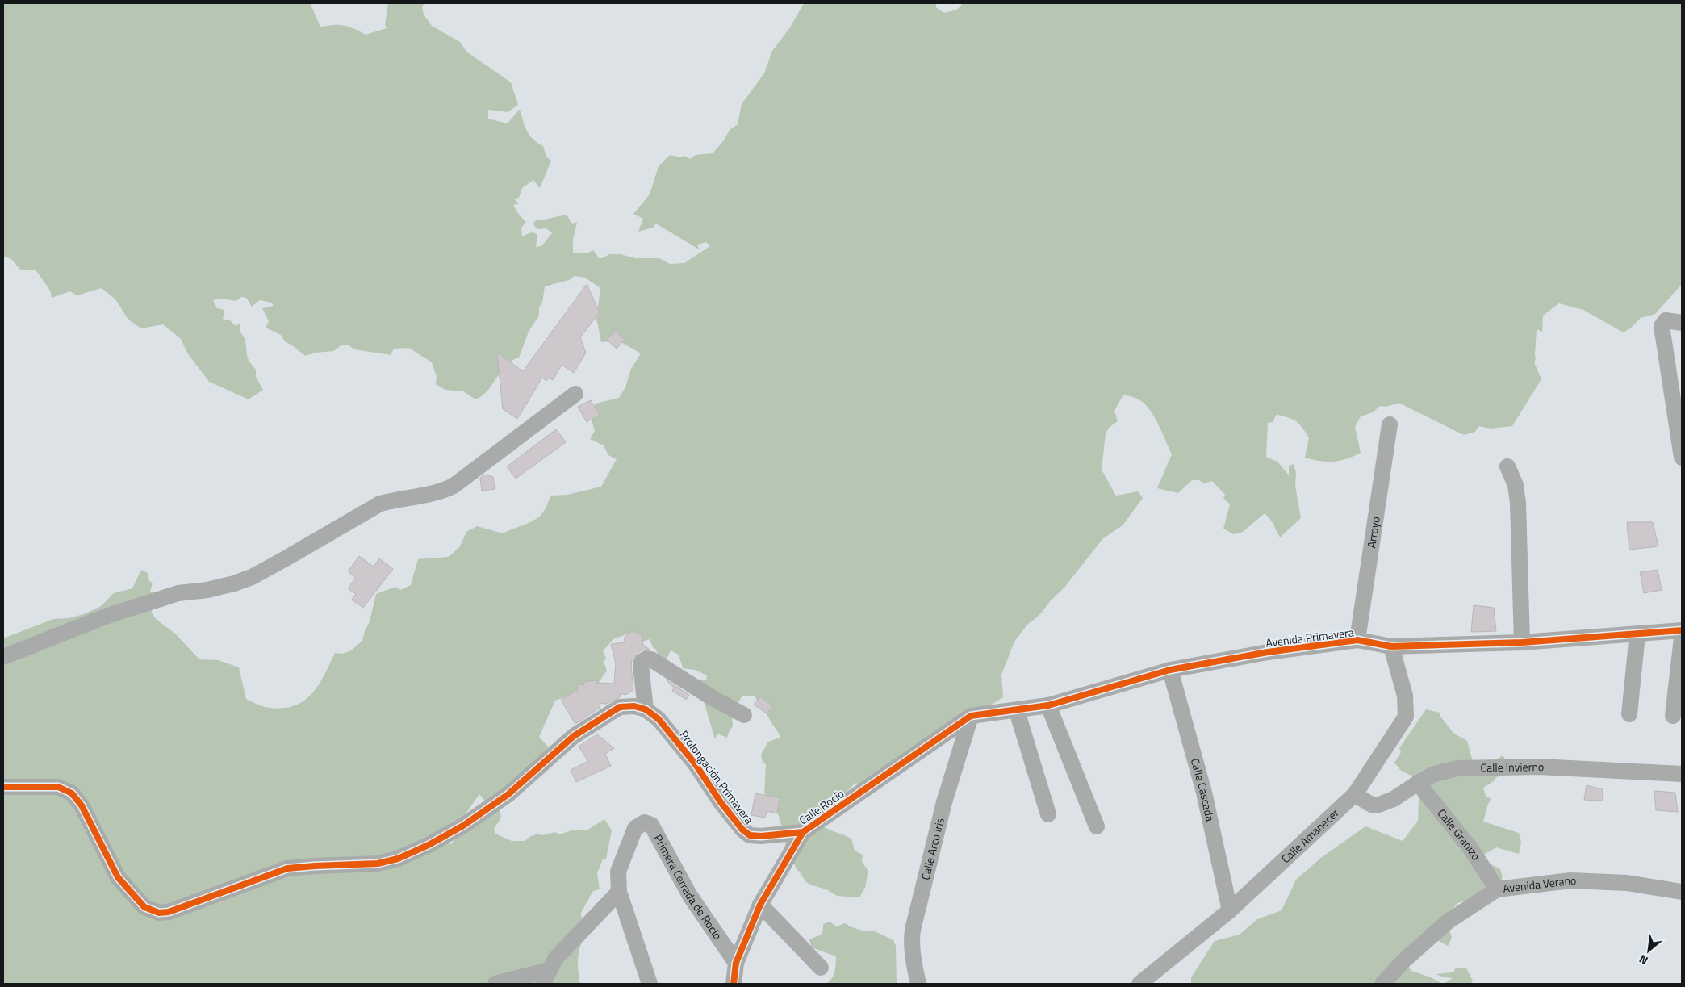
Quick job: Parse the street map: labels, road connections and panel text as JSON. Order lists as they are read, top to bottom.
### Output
{
  "streets": {
    "street": [
      "Arroyo",
      "Avenida Primavera",
      "Calle Invierno",
      "Prolongación Primavera",
      "Calle Cascada",
      "Calle Rocío",
      "Calle Granizo",
      "Calle Amanecer",
      "Calle Arco Iris",
      "Avenida Verano",
      "Primera Cerrada de Rocío"
    ]
  },
  "crossings": [
    ["Arroyo", "Avenida Primavera"],
    ["Avenida Primavera", "Calle Cascada"],
    ["Avenida Primavera", "Calle Rocío"],
    ["Avenida Primavera", "Calle Amanecer"],
    ["Avenida Primavera", "Calle Arco Iris"],
    ["Calle Invierno", "Calle Granizo"],
    ["Calle Invierno", "Calle Amanecer"],
    ["Prolongación Primavera", "Calle Rocío"],
    ["Calle Cascada", "Calle Amanecer"],
    ["Calle Rocío", "Calle Arco Iris"],
    ["Calle Rocío", "Primera Cerrada de Rocío"],
    ["Calle Granizo", "Avenida Verano"]
  ],
  "north": "bottom left"
}
